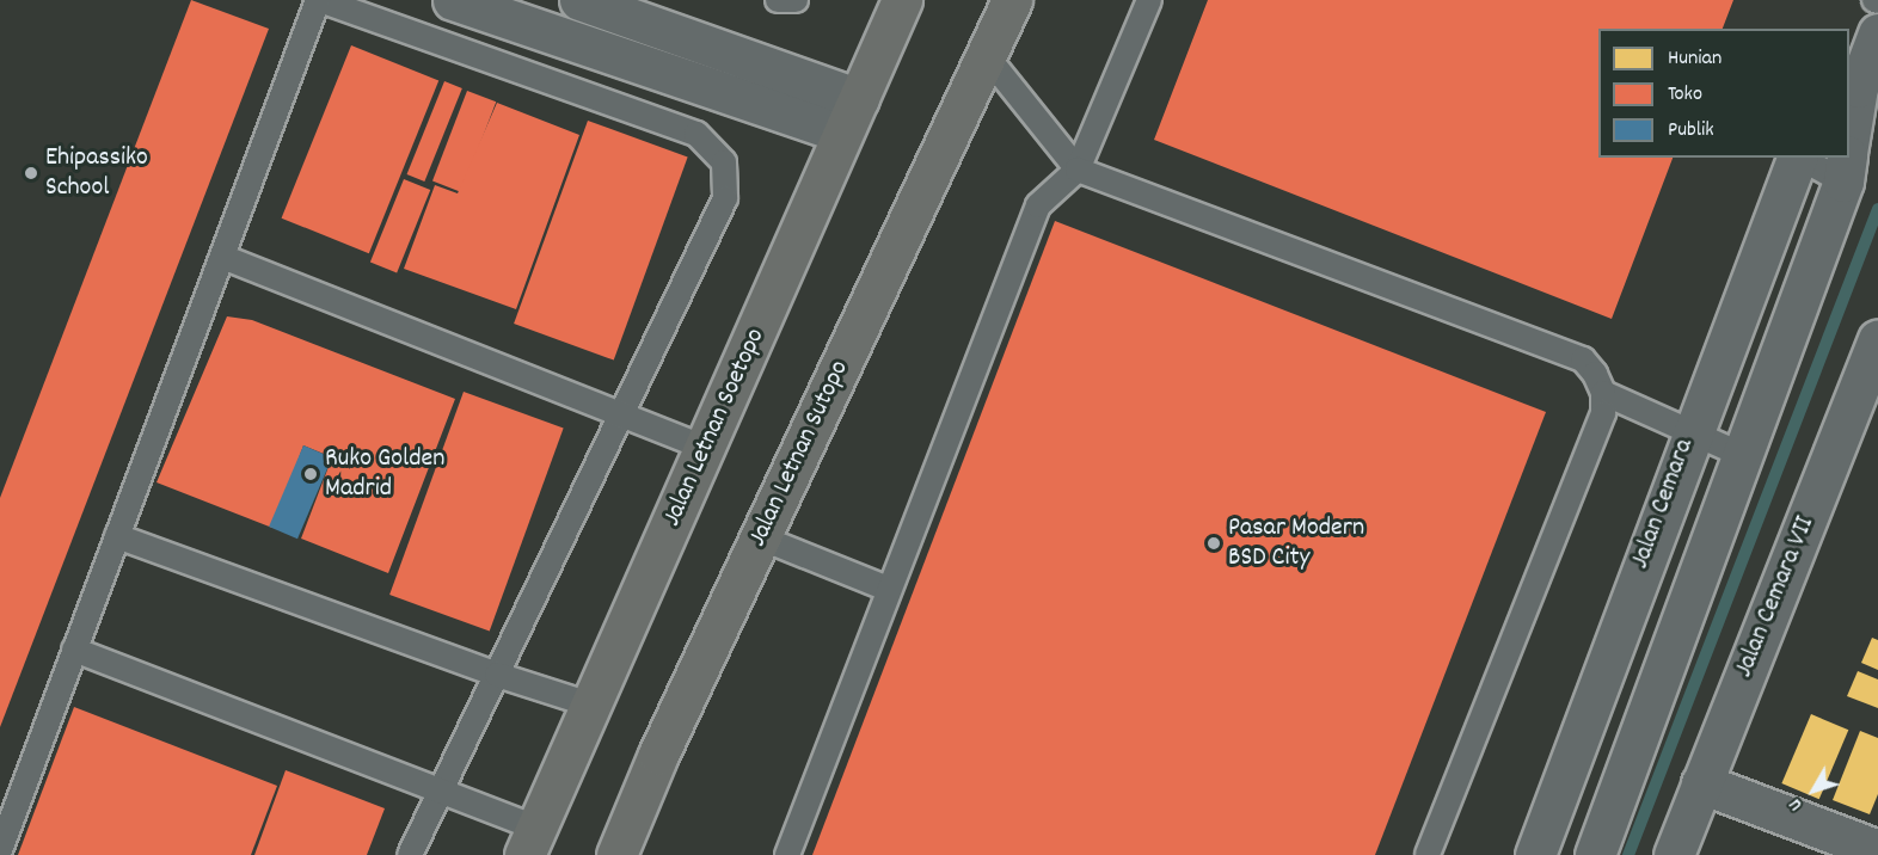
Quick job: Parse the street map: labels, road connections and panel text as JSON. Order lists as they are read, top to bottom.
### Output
{
  "streets": {
    "main road": ["Jalan Letnan Soetopo", "Jalan Letnan Sutopo"],
    "street": ["Jalan Cemara", "Jalan Cemara VII"]
  },
  "places": ["Ehipassiko School", "Ruko Golden Madrid", "Pasar Modern BSD City"],
  "legend": ["Hunian", "Toko", "Publik"],
  "north": "bottom left"
}
